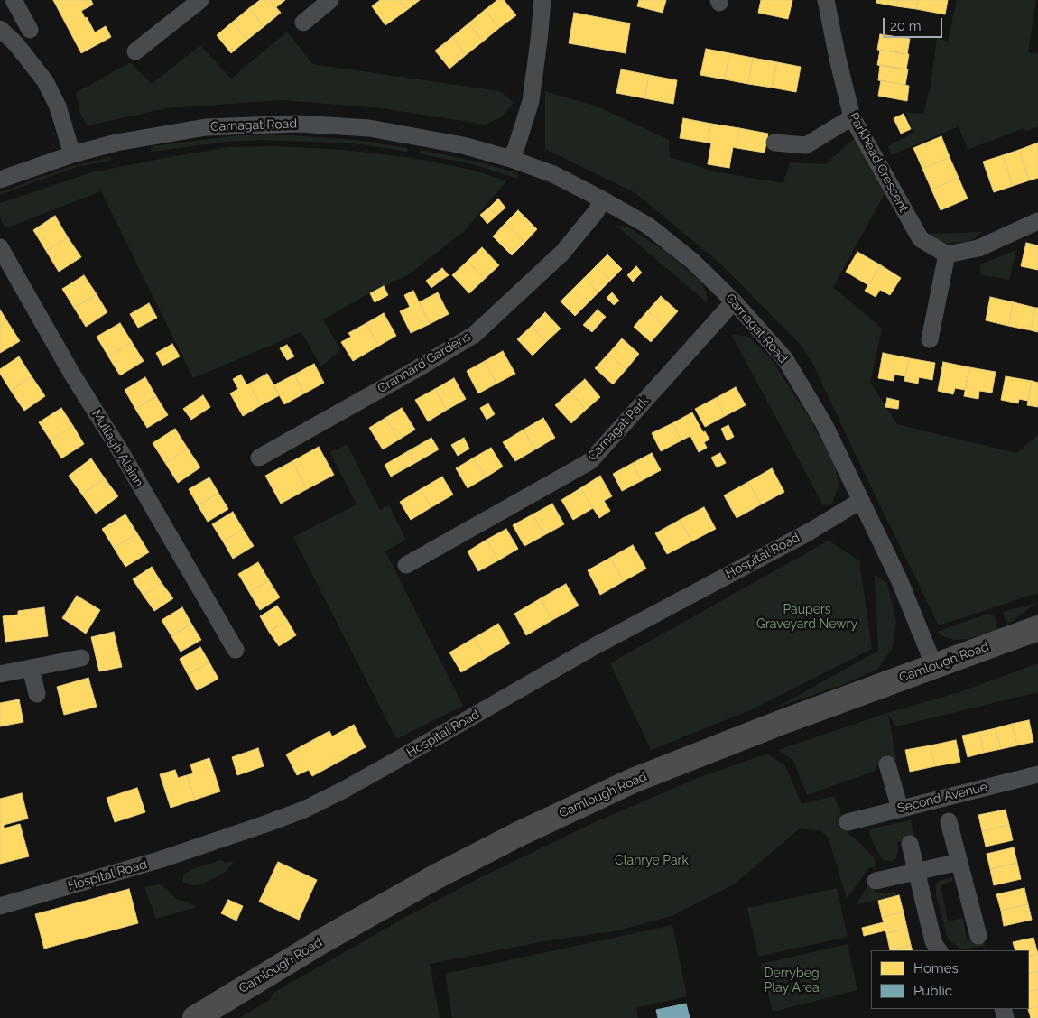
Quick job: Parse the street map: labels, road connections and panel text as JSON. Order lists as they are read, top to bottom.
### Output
{
  "streets": {
    "main road": ["Camlough Road"],
    "street": [
      "Carnagat Road",
      "Parkhead Crescent",
      "Crannard Gardens",
      "Carnagat Park",
      "Mullagh Alainn",
      "Hospital Road",
      "Second Avenue"
    ]
  },
  "crossings": [
    ["Carnagat Road", "Crannard Gardens"],
    ["Carnagat Road", "Carnagat Park"],
    ["Carnagat Road", "Hospital Road"],
    ["Carnagat Road", "Camlough Road"]
  ],
  "parks": ["Paupers Graveyard Newry", "Clanrye Park", "Derrybeg Play Area"],
  "legend": ["Homes", "Public"],
  "scale_bar": "20 m"
}
